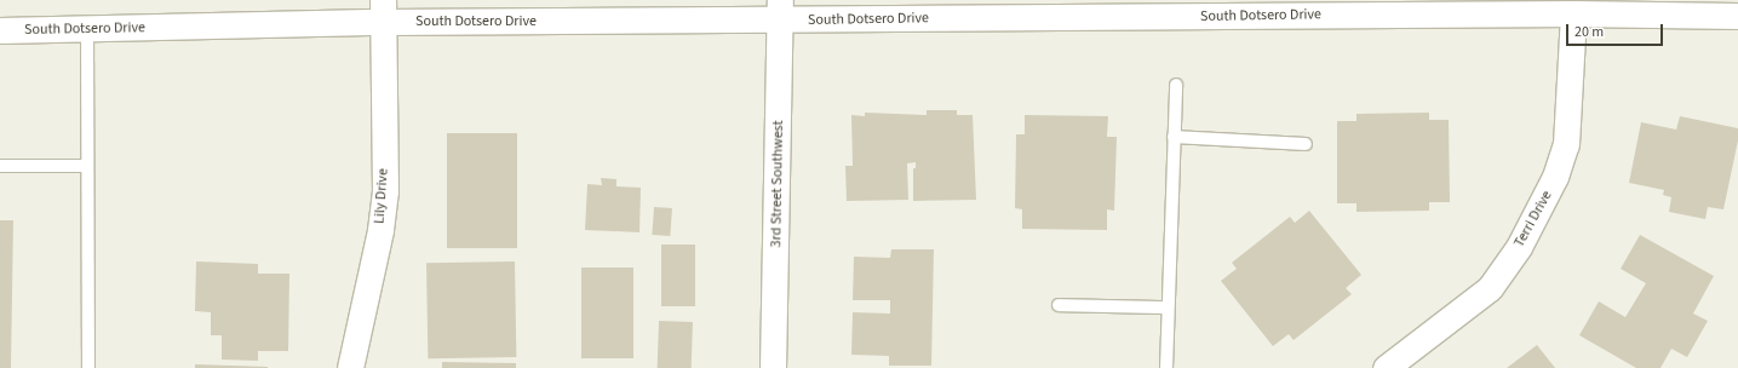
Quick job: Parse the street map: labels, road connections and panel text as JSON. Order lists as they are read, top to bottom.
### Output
{
  "streets": {
    "street": [
      "South Dotsero Drive",
      "3rd Street Southwest",
      "Lily Drive",
      "Terri Drive"
    ]
  },
  "crossings": [
    ["South Dotsero Drive", "3rd Street Southwest"],
    ["South Dotsero Drive", "Lily Drive"],
    ["South Dotsero Drive", "Terri Drive"]
  ],
  "scale_bar": "20 m"
}
